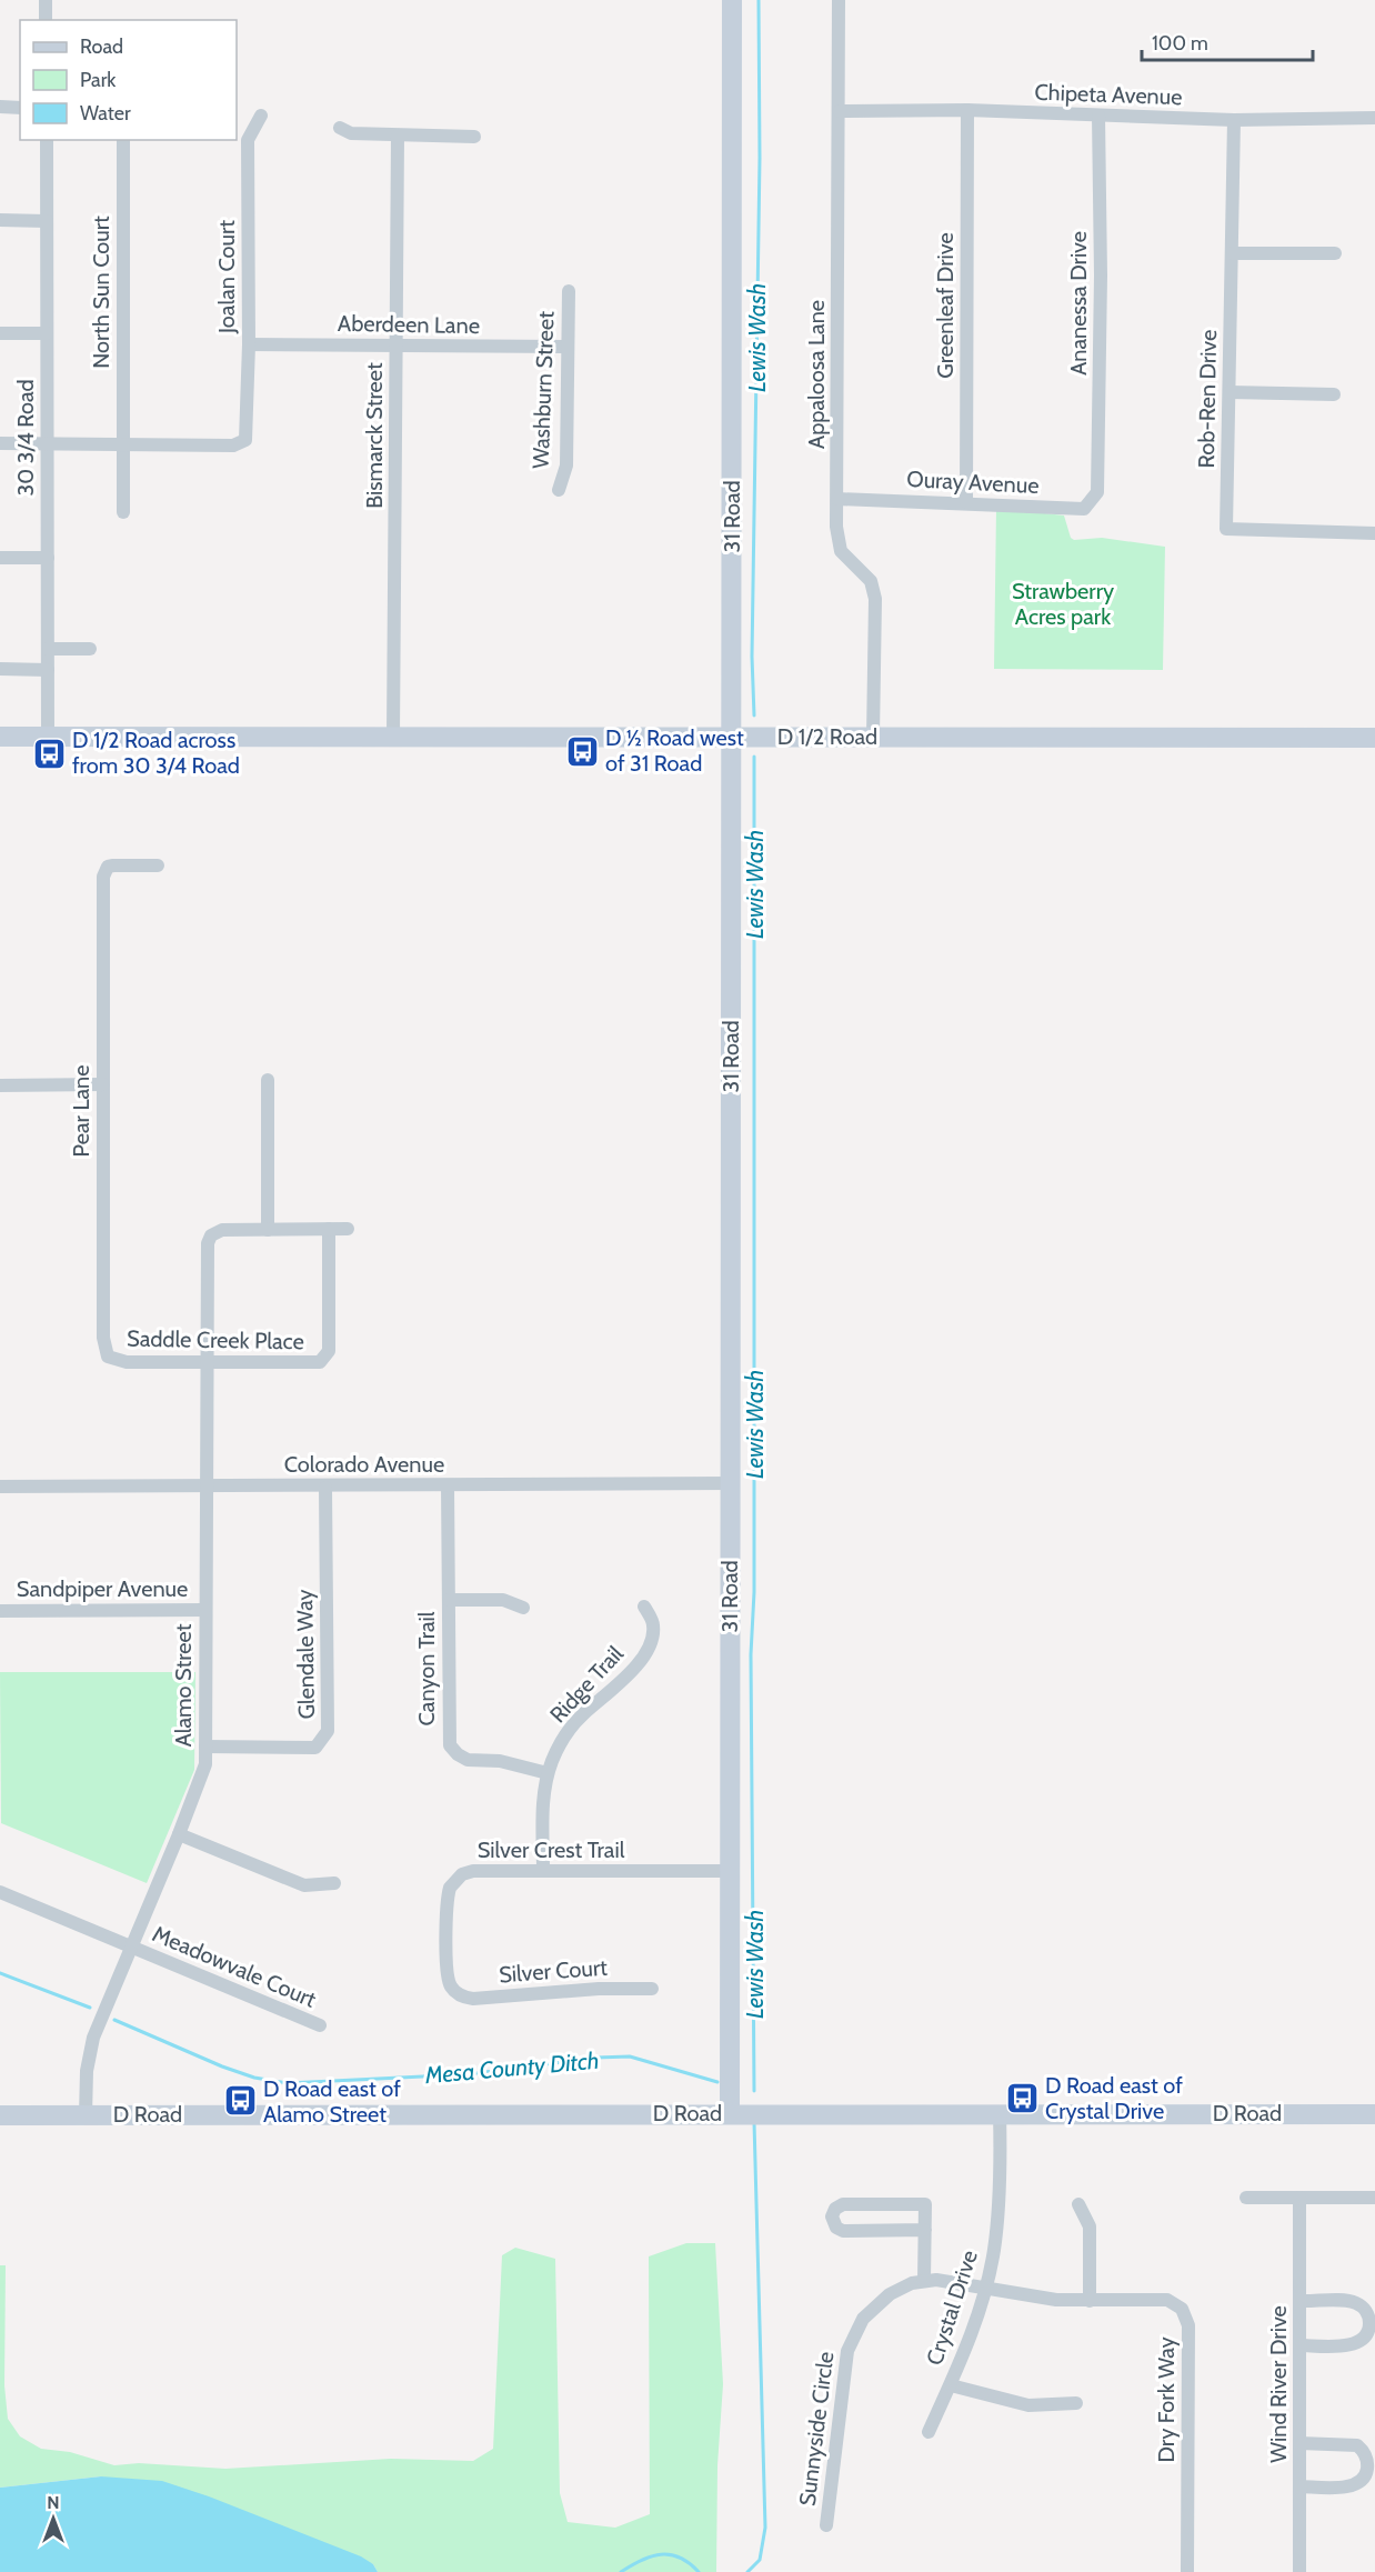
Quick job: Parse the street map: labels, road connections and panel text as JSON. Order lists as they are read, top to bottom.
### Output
{
  "streets": {
    "street": [
      "Chipeta Avenue",
      "Joalan Court",
      "North Sun Court",
      "Ananessa Drive",
      "Greenleaf Drive",
      "Aberdeen Lane",
      "Appaloosa Lane",
      "Washburn Street",
      "Rob-Ren Drive",
      "Bismarck Street",
      "30 3/4 Road",
      "Ouray Avenue",
      "31 Road",
      "D 1/2 Road",
      "Pear Lane",
      "Saddle Creek Place",
      "Colorado Avenue",
      "Sandpiper Avenue",
      "Glendale Way",
      "Canyon Trail",
      "Ridge Trail",
      "Alamo Street",
      "Silver Crest Trail",
      "Meadowvale Court",
      "Silver Court",
      "D Road",
      "Crystal Drive",
      "Wind River Drive",
      "Dry Fork Way",
      "Sunnyside Circle"
    ]
  },
  "crossings": [
    ["Chipeta Avenue", "Ananessa Drive"],
    ["Chipeta Avenue", "Greenleaf Drive"],
    ["Chipeta Avenue", "Appaloosa Lane"],
    ["Chipeta Avenue", "Rob-Ren Drive"],
    ["Joalan Court", "North Sun Court"],
    ["Joalan Court", "Aberdeen Lane"],
    ["Ananessa Drive", "Ouray Avenue"],
    ["Greenleaf Drive", "Ouray Avenue"],
    ["Aberdeen Lane", "Washburn Street"],
    ["Aberdeen Lane", "Bismarck Street"],
    ["Appaloosa Lane", "Ouray Avenue"],
    ["Appaloosa Lane", "D 1/2 Road"],
    ["Bismarck Street", "D 1/2 Road"],
    ["30 3/4 Road", "D 1/2 Road"],
    ["31 Road", "D 1/2 Road"],
    ["31 Road", "Colorado Avenue"],
    ["31 Road", "Silver Crest Trail"],
    ["31 Road", "D Road"],
    ["Pear Lane", "Saddle Creek Place"],
    ["Saddle Creek Place", "Alamo Street"],
    ["Colorado Avenue", "Glendale Way"],
    ["Colorado Avenue", "Canyon Trail"],
    ["Colorado Avenue", "Alamo Street"],
    ["Sandpiper Avenue", "Alamo Street"],
    ["Glendale Way", "Alamo Street"],
    ["Canyon Trail", "Ridge Trail"],
    ["Ridge Trail", "Silver Crest Trail"],
    ["Alamo Street", "Meadowvale Court"],
    ["Alamo Street", "D Road"],
    ["Silver Crest Trail", "Silver Court"],
    ["D Road", "Crystal Drive"],
    ["Crystal Drive", "Dry Fork Way"],
    ["Crystal Drive", "Sunnyside Circle"],
    ["Dry Fork Way", "Sunnyside Circle"]
  ],
  "water": ["Lewis Wash", "Mesa County Ditch"],
  "parks": ["Strawberry Acres park"],
  "places": {
    "bus stop": [
      "D ½ Road west of 31 Road",
      "D 1/2 Road across from 30 3/4 Road",
      "D Road east of Crystal Drive",
      "D Road east of Alamo Street"
    ]
  },
  "legend": ["Road", "Park", "Water"],
  "scale_bar": "100 m",
  "north": "top"
}
